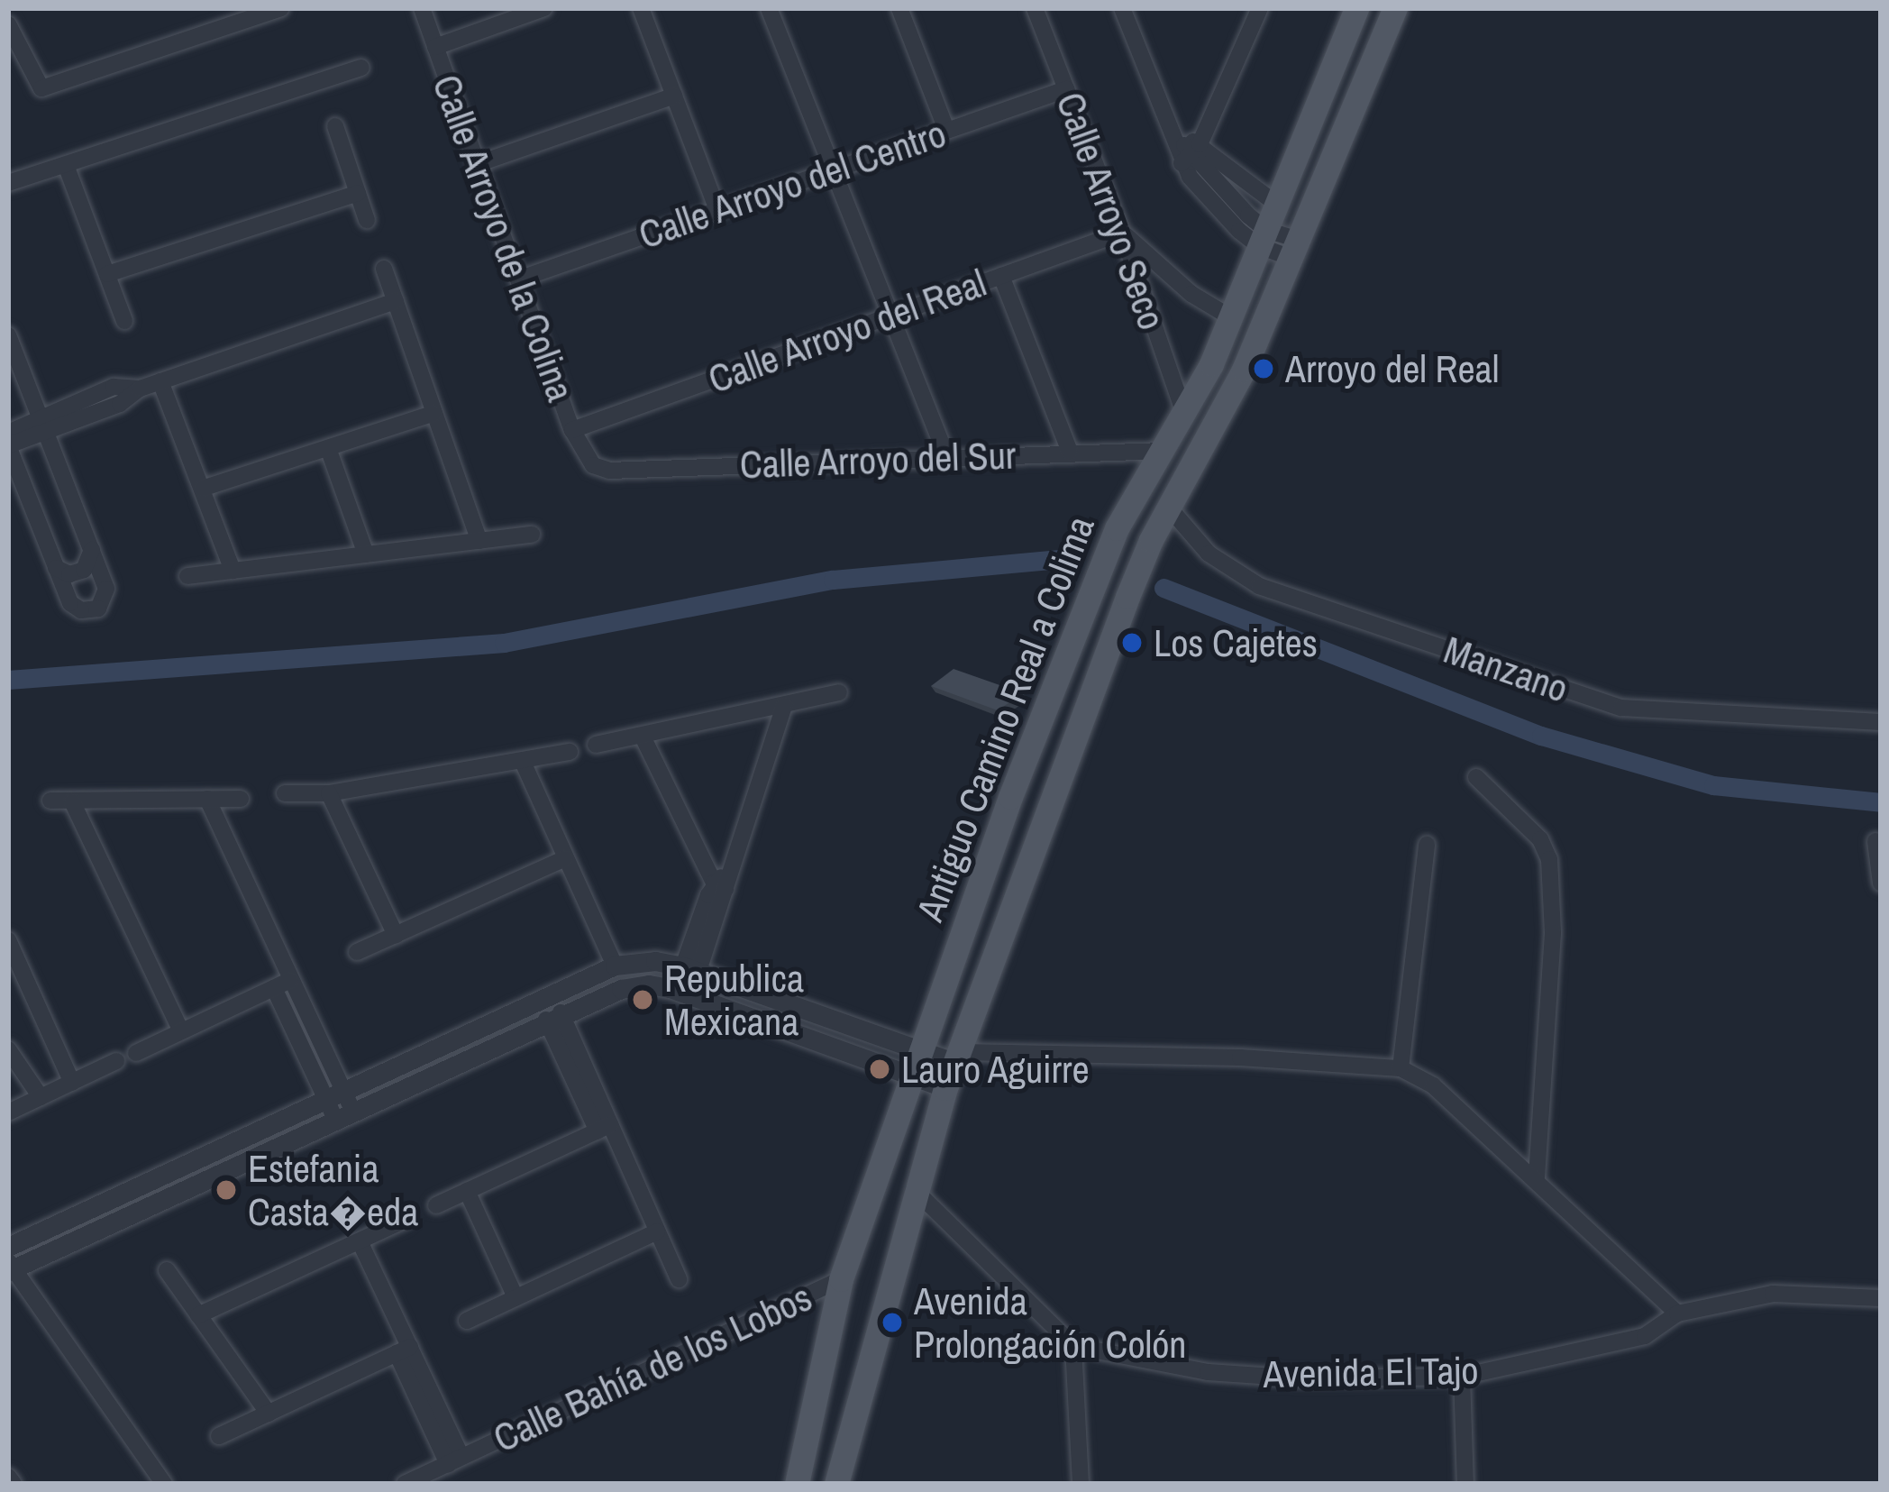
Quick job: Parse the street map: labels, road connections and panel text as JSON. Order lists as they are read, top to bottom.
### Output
{
  "streets": {
    "main road": ["Antiguo Camino Real a Colima"],
    "street": [
      "Calle Arroyo del Centro",
      "Calle Arroyo Seco",
      "Calle Arroyo de la Colina",
      "Calle Arroyo del Real",
      "Calle Arroyo del Sur",
      "Manzano",
      "Calle Bahía de los Lobos",
      "Avenida El Tajo"
    ]
  },
  "crossings": [
    ["Calle Arroyo del Centro", "Calle Arroyo Seco"],
    ["Calle Arroyo del Centro", "Calle Arroyo de la Colina"],
    ["Calle Arroyo Seco", "Calle Arroyo del Real"],
    ["Calle Arroyo Seco", "Antiguo Camino Real a Colima"],
    ["Calle Arroyo de la Colina", "Calle Arroyo del Real"],
    ["Calle Arroyo de la Colina", "Calle Arroyo del Sur"],
    ["Calle Arroyo del Sur", "Antiguo Camino Real a Colima"],
    ["Manzano", "Antiguo Camino Real a Colima"],
    ["Antiguo Camino Real a Colima", "Calle Bahía de los Lobos"]
  ],
  "places": [
    "Arroyo del Real",
    "Los Cajetes",
    "Republica Mexicana",
    "Lauro Aguirre",
    "Estefania Casta�eda",
    "Avenida Prolongación Colón"
  ]
}
